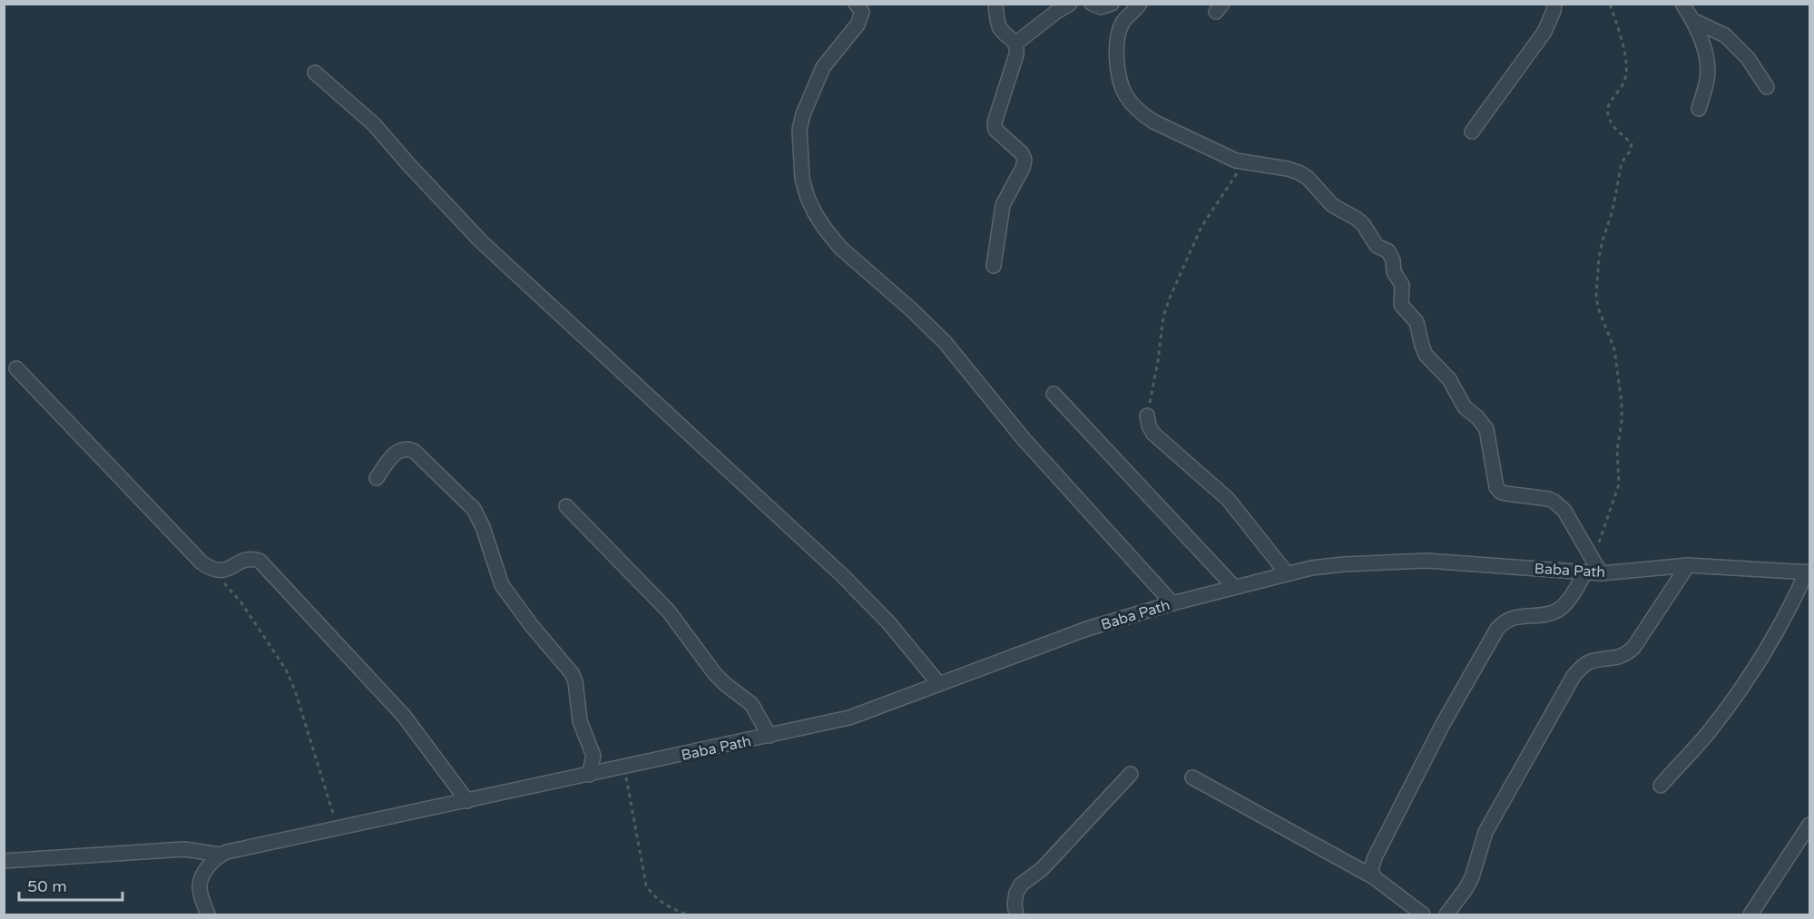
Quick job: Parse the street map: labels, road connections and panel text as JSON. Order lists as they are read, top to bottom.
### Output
{
  "streets": {
    "street": ["Baba Path"]
  },
  "scale_bar": "50 m"
}
